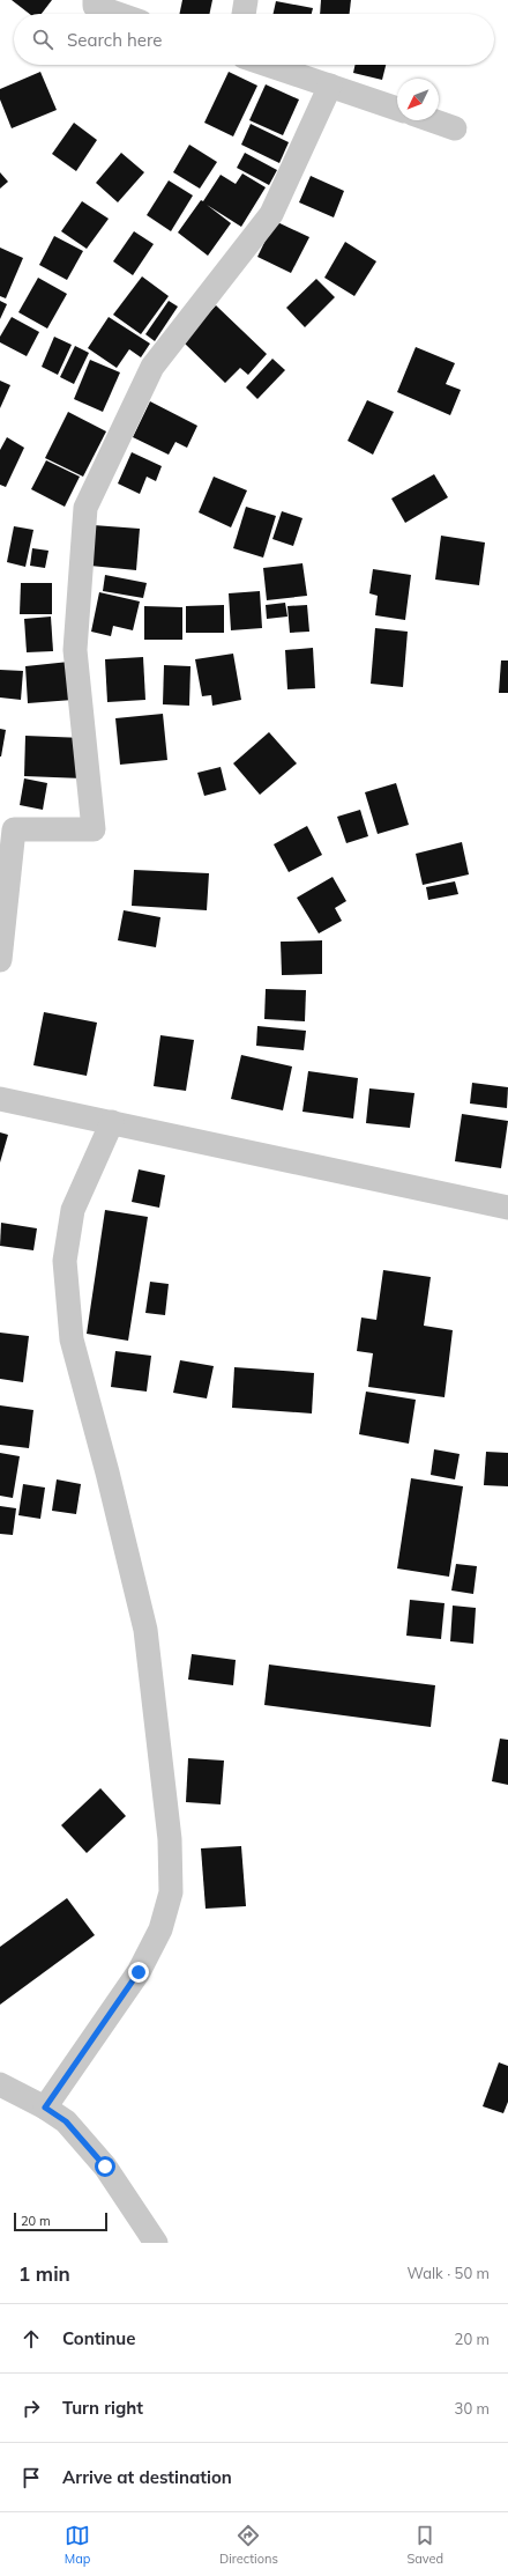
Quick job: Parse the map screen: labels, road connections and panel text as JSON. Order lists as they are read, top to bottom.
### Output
{
  "scale_bar": "20 m",
  "north": "bottom left",
  "page": {
    "search": "Search here",
    "scale": "20 m",
    "heading": ["1 min", "Walk · 50 m"],
    "list": [
      ["Continue", "20 m"],
      ["Turn right", "30 m"],
      "Arrive at destination"
    ],
    "nav": ["Map", "Directions", "Saved"]
  }
}
